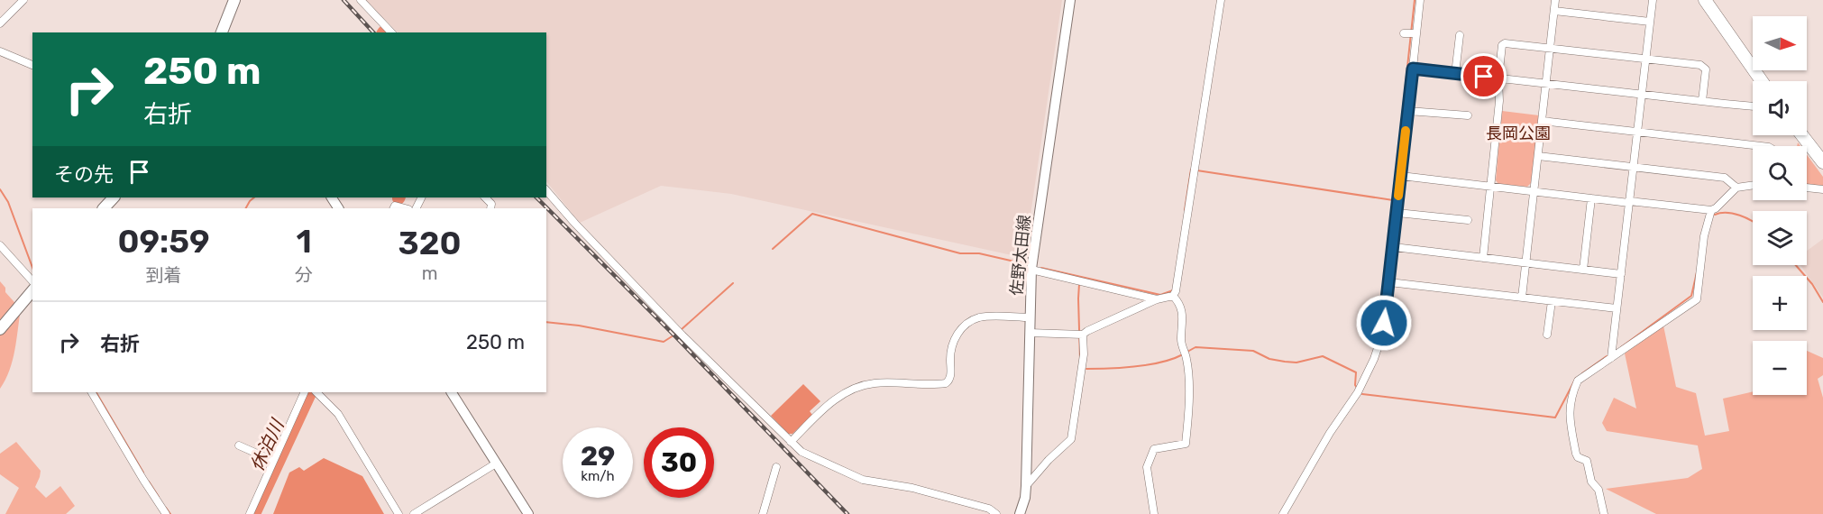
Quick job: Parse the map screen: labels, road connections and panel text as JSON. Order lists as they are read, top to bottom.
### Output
{
  "streets": {
    "main road": ["佐野太田線"]
  },
  "water": ["休泊川"],
  "parks": ["長岡公園"],
  "north": "right",
  "page": {
    "map_buttons": ["+", "−"],
    "turn": ["250 m", "右折"],
    "then": "その先",
    "eta": [
      "09:59",
      "到着",
      "1",
      "分",
      "320",
      "m"
    ],
    "list": [
      {
        "name": "右折",
        "value": "250 m"
      }
    ],
    "speed": "29 km/h",
    "limit": "30"
  }
}
